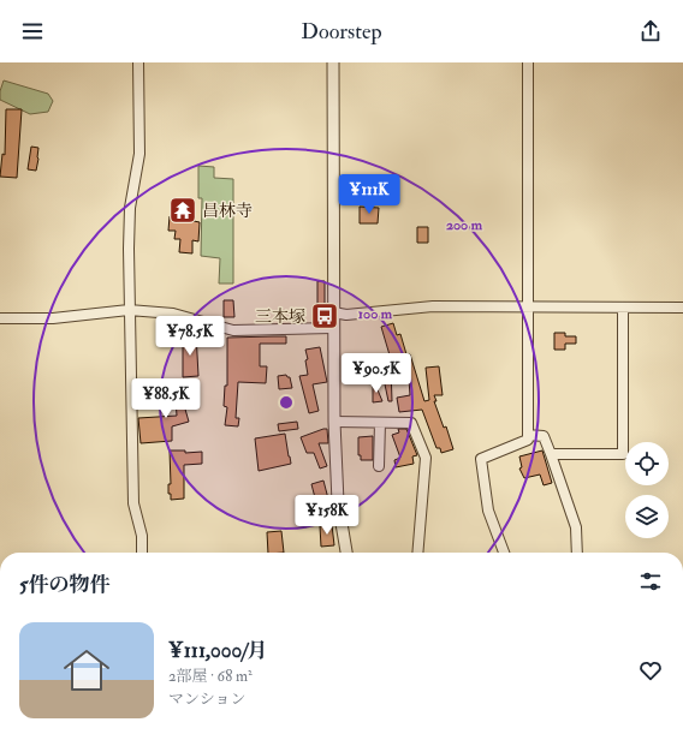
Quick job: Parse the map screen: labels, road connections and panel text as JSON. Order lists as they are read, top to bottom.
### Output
{
  "places": {
    "temple": ["昌林寺"],
    "bus stop": ["三本塚"]
  },
  "page": {
    "header": "Doorstep",
    "price": [
      "¥111K",
      "¥78.5K",
      "¥90.5K",
      "¥88.5K",
      "¥158K"
    ],
    "heading": "5件の物件",
    "list": [
      {
        "name": "¥111,000/月",
        "note": "2部屋 · 68 m² · マンション"
      }
    ]
  },
  "rings": ["200 m", "100 m"]
}
